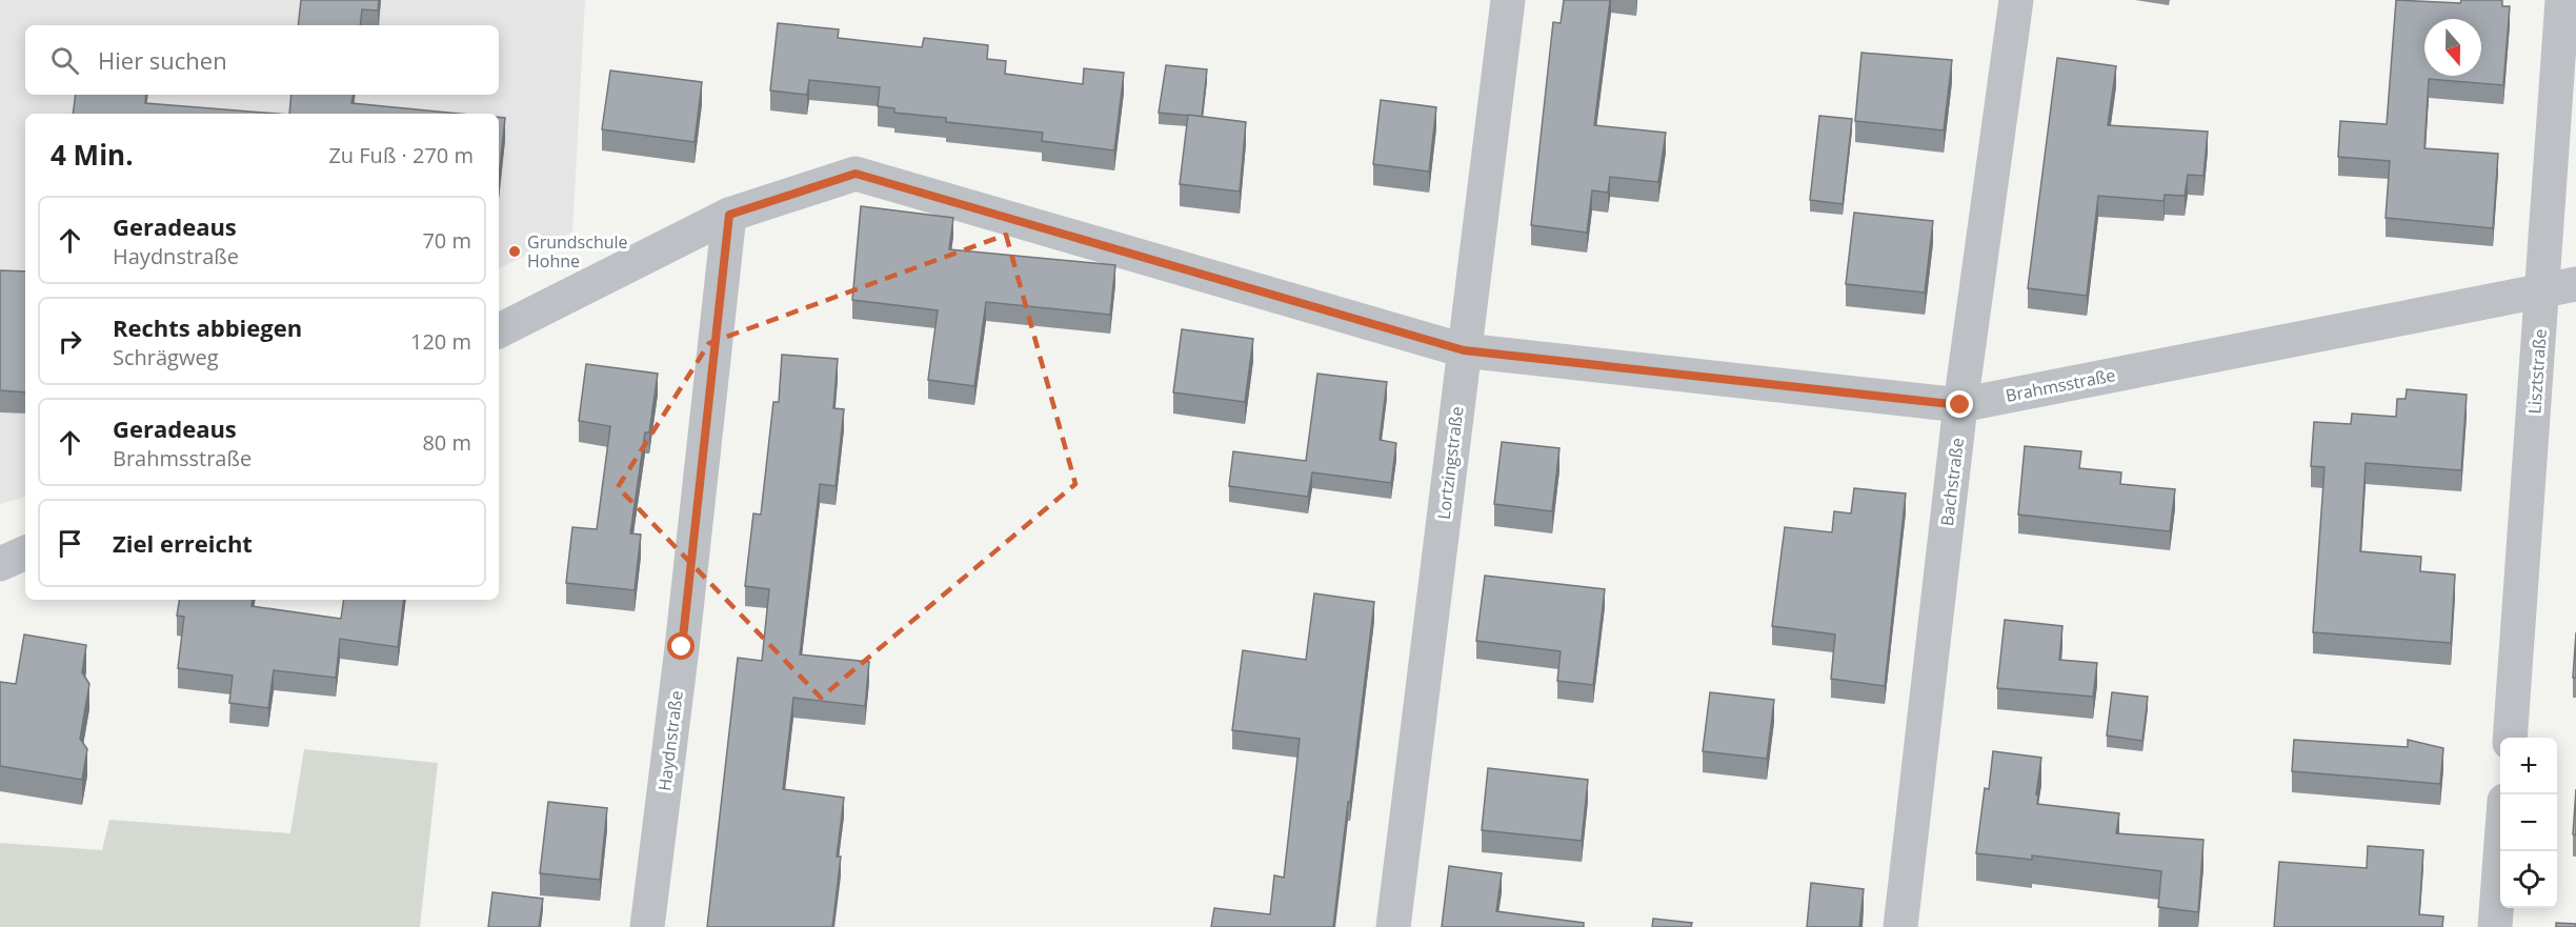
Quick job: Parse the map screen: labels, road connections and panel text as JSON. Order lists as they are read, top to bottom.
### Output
{
  "streets": {
    "street": [
      "Lisztstraße",
      "Brahmsstraße",
      "Lortzingstraße",
      "Bachstraße",
      "Haydnstraße"
    ]
  },
  "crossings": [
    ["Lisztstraße", "Brahmsstraße"],
    ["Brahmsstraße", "Lortzingstraße"],
    ["Brahmsstraße", "Bachstraße"],
    ["Brahmsstraße", "Haydnstraße"]
  ],
  "places": ["Grundschule Hohne"],
  "north": "bottom",
  "page": {
    "search": "Hier suchen",
    "heading": ["4 Min.", "Zu Fuß · 270 m"],
    "list": [
      ["Geradeaus", "Haydnstraße", "70 m"],
      ["Rechts abbiegen", "Schrägweg", "120 m"],
      ["Geradeaus", "Brahmsstraße", "80 m"],
      "Ziel erreicht"
    ],
    "map_buttons": ["+", "−"]
  }
}
